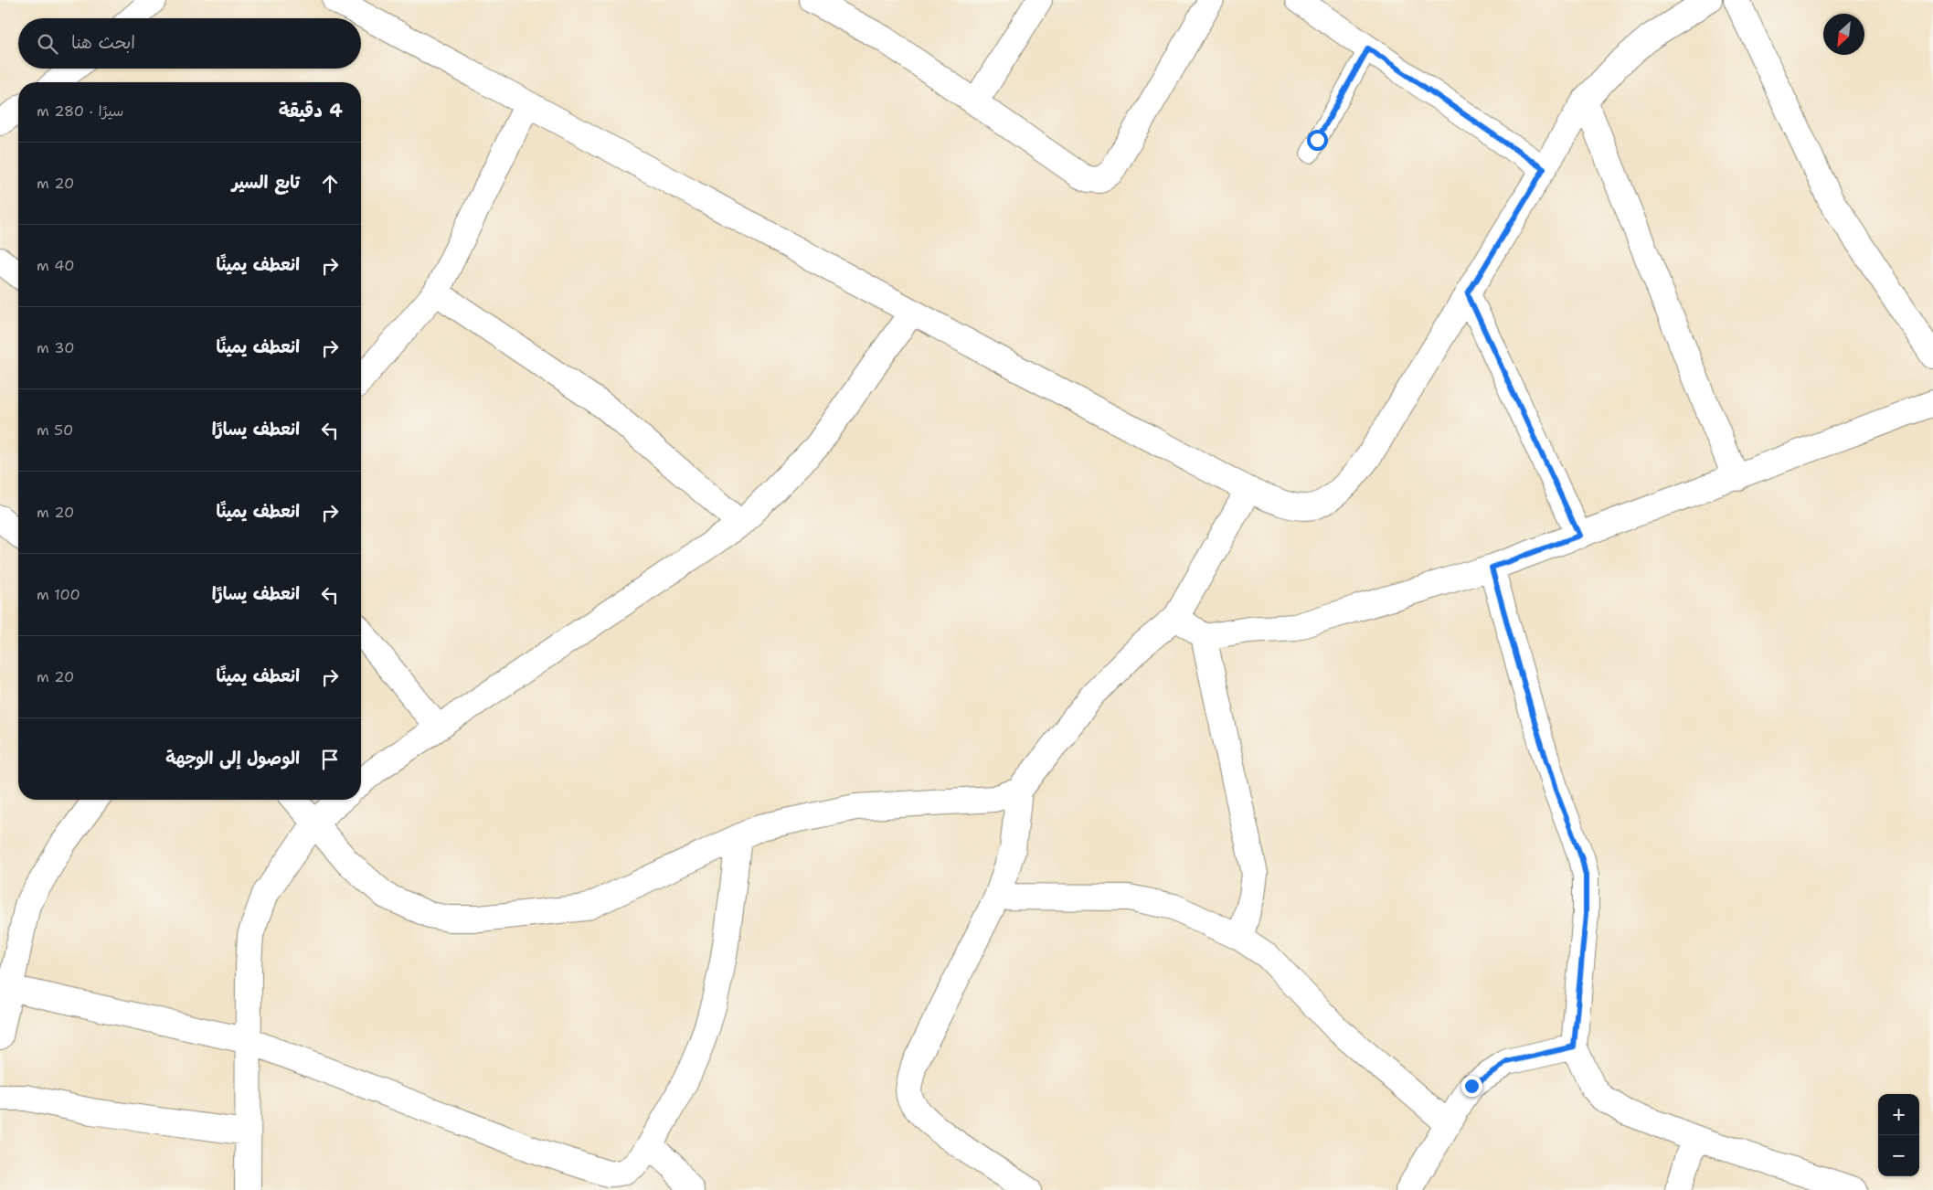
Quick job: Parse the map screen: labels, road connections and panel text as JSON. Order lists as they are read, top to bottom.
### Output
{
  "north": "bottom left",
  "page": {
    "search": "ابحث هنا",
    "heading": ["4 دقيقة", "سيرًا · 280 m"],
    "list": [
      ["تابع السير", "20 m"],
      ["انعطف يمينًا", "40 m"],
      ["انعطف يمينًا", "30 m"],
      ["انعطف يسارًا", "50 m"],
      ["انعطف يمينًا", "20 m"],
      ["انعطف يسارًا", "100 m"],
      ["انعطف يمينًا", "20 m"],
      "الوصول إلى الوجهة"
    ],
    "map_buttons": ["+", "−"]
  }
}
